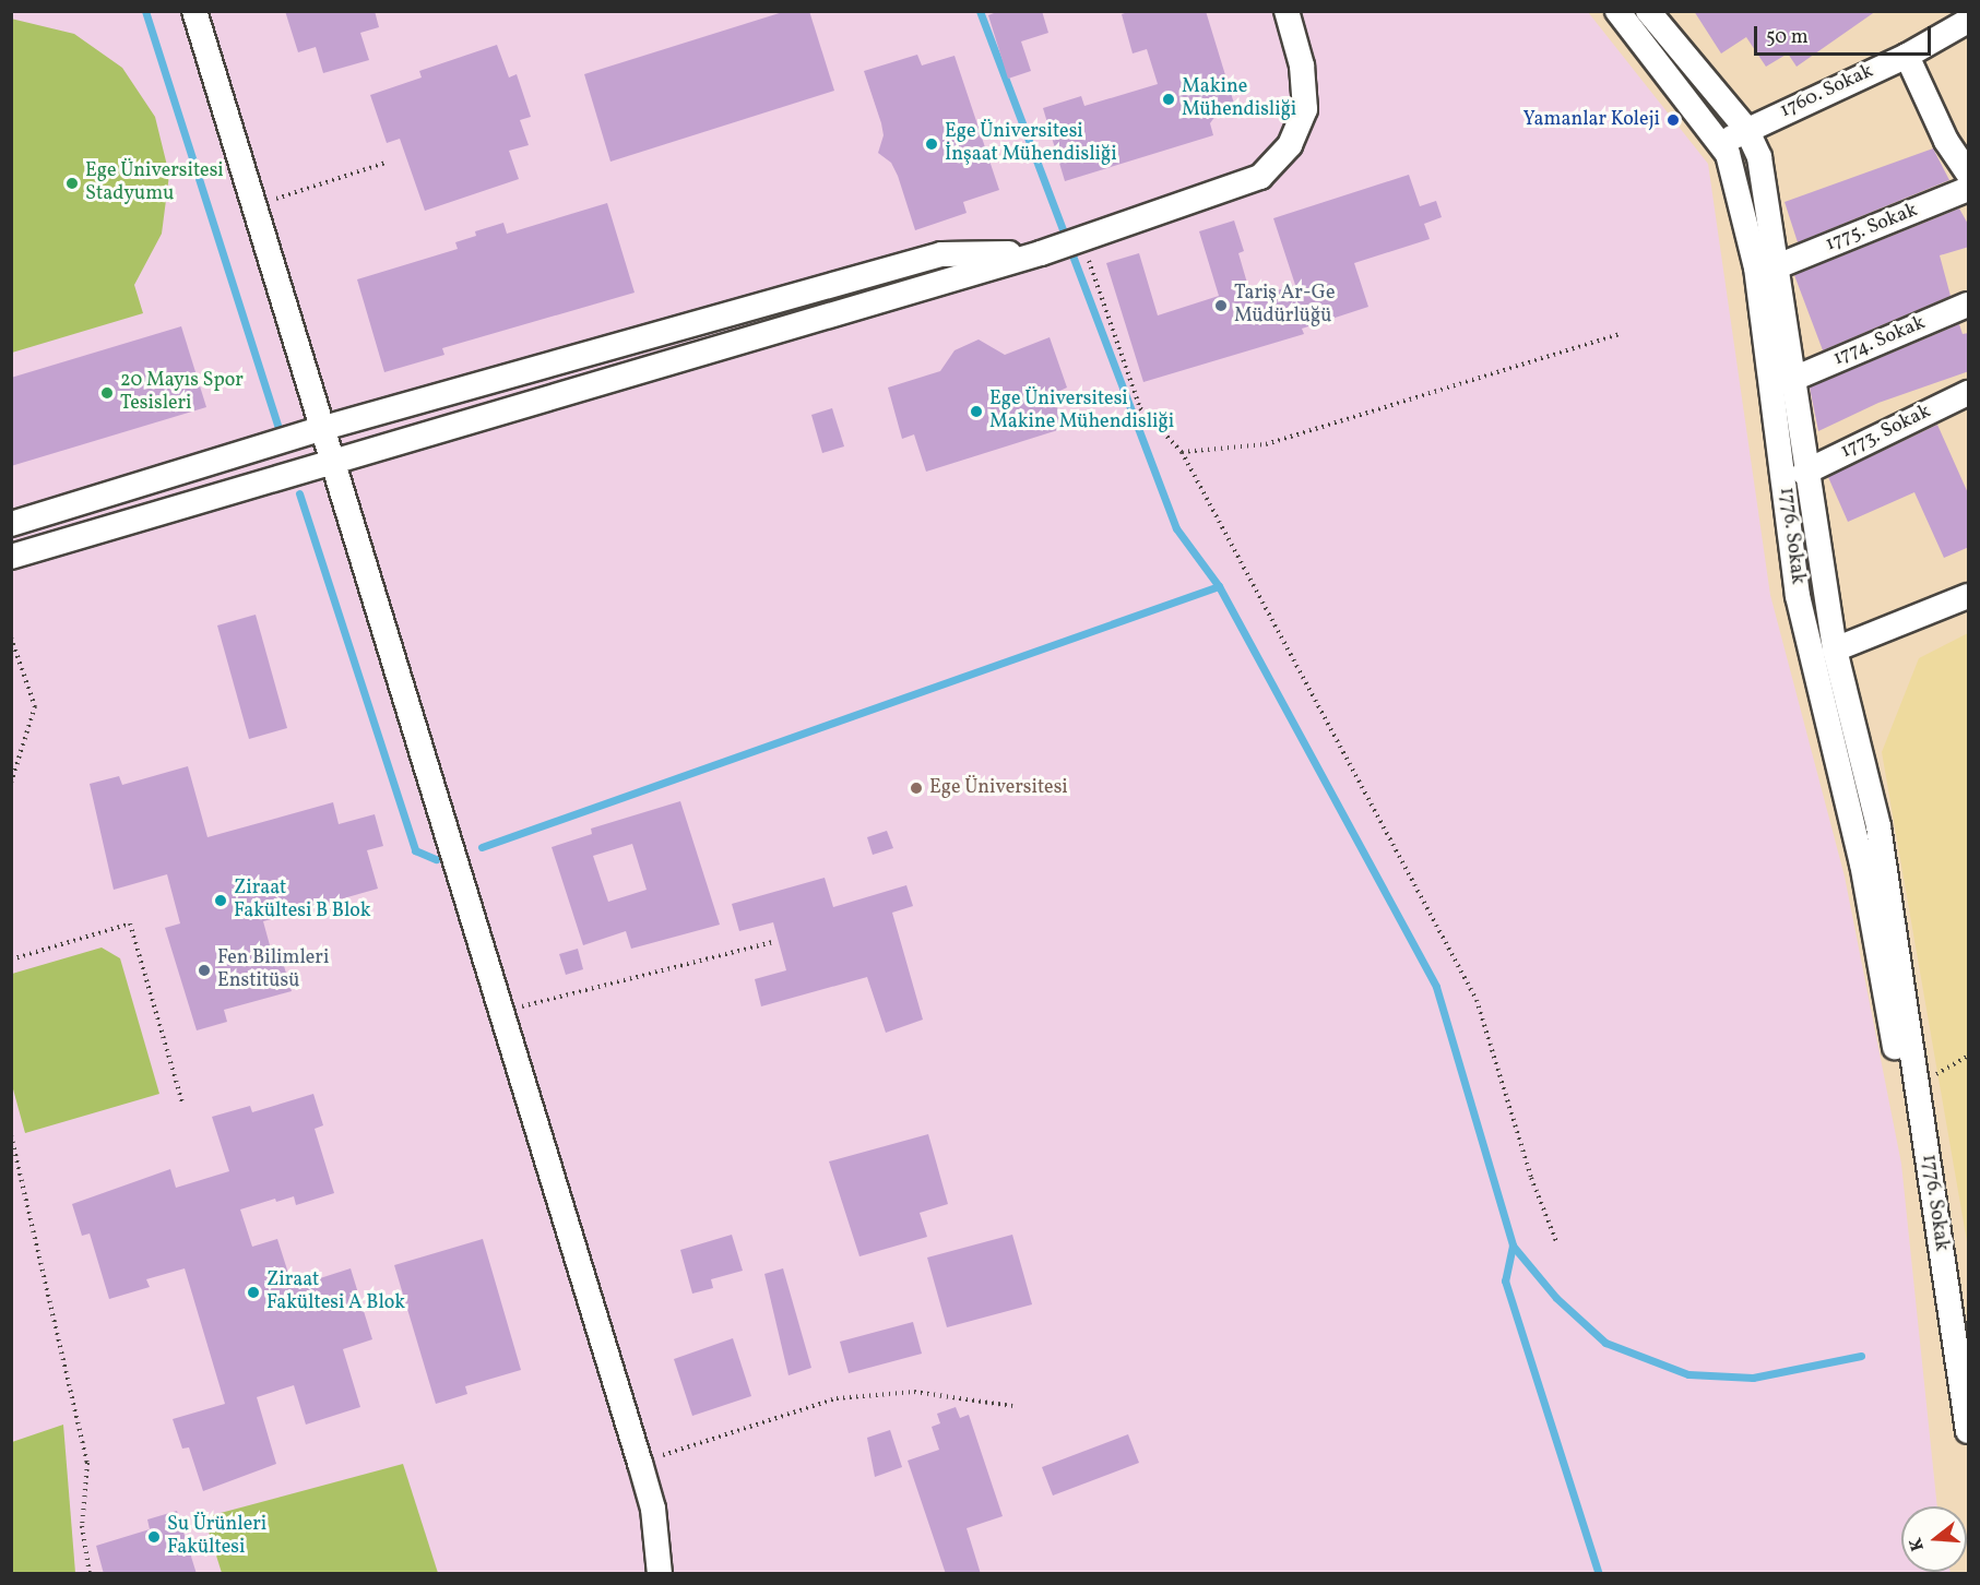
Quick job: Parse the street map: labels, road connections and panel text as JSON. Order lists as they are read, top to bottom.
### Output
{
  "streets": {
    "street": [
      "1760. Sokak",
      "1775. Sokak",
      "1774. Sokak",
      "1773. Sokak",
      "1776. Sokak"
    ]
  },
  "crossings": [
    ["1760. Sokak", "1776. Sokak"],
    ["1775. Sokak", "1776. Sokak"],
    ["1774. Sokak", "1776. Sokak"],
    ["1773. Sokak", "1776. Sokak"]
  ],
  "places": [
    "Makine Mühendisliği",
    "Yamanlar Koleji",
    "Ege Üniversitesi İnşaat Mühendisliği",
    "Ege Üniversitesi Stadyumu",
    "Tariş Ar-Ge Müdürlüğü",
    "20 Mayıs Spor Tesisleri",
    "Ege Üniversitesi Makine Mühendisliği",
    "Ege Üniversitesi",
    "Ziraat Fakültesi B Blok",
    "Fen Bilimleri Enstitüsü",
    "Ziraat Fakültesi A Blok",
    "Su Ürünleri Fakültesi"
  ],
  "scale_bar": "50 m",
  "north": "left"
}
